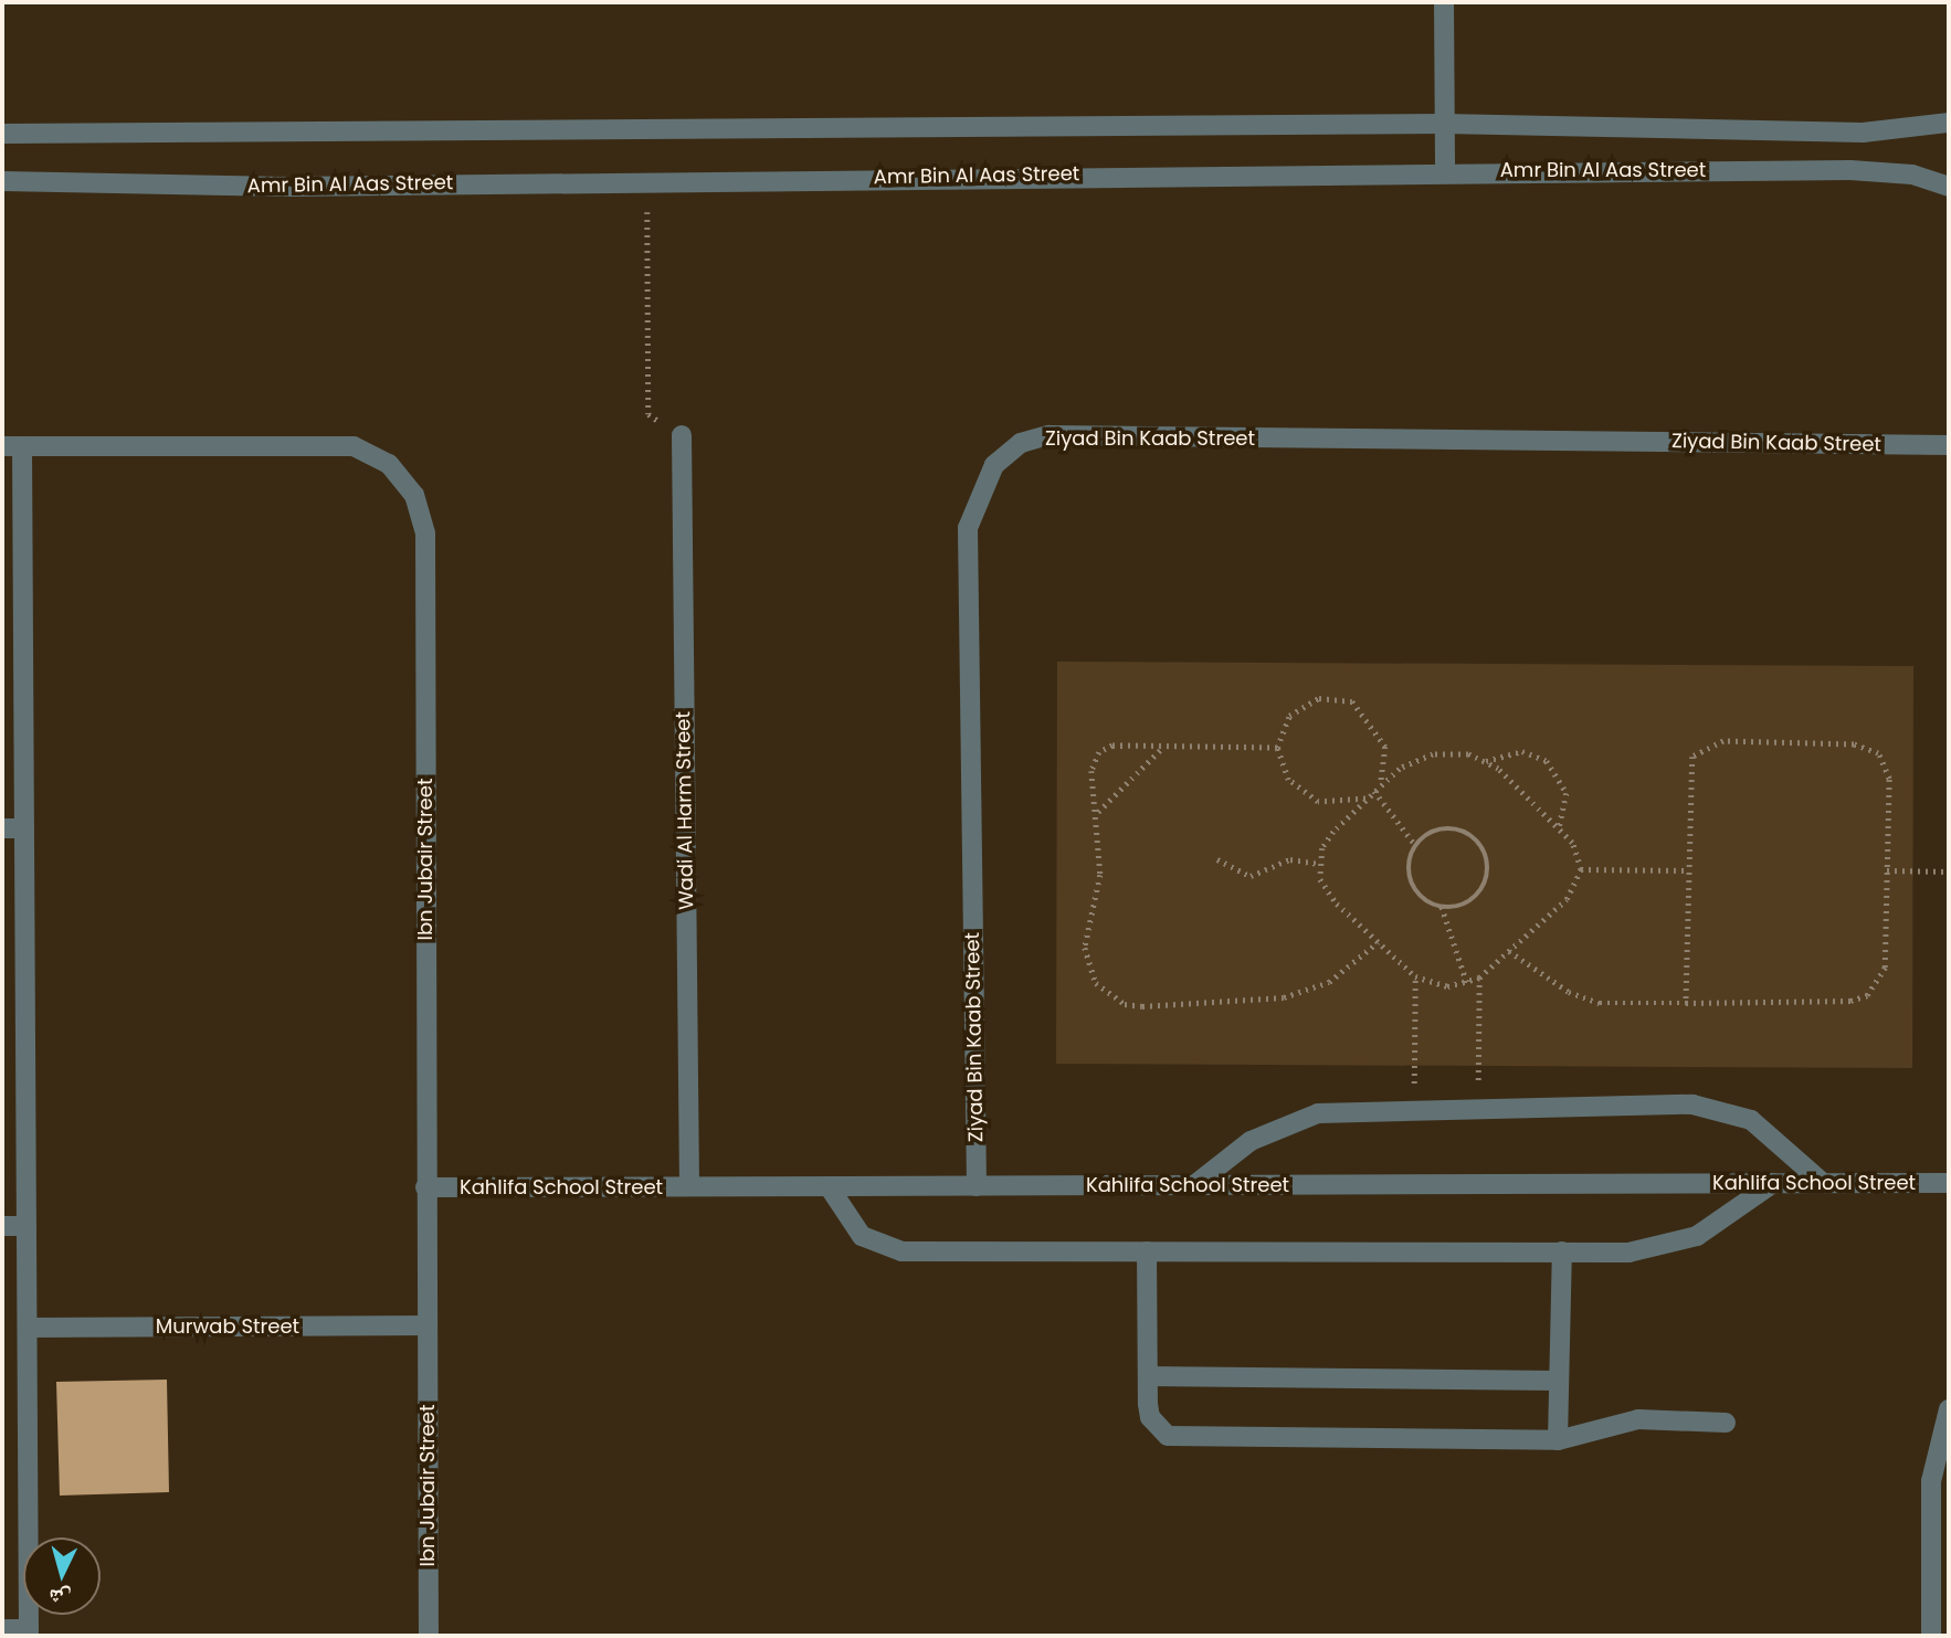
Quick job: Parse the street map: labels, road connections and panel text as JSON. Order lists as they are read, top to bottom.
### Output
{
  "streets": {
    "street": [
      "Amr Bin Al Aas Street",
      "Ziyad Bin Kaab Street",
      "Wadi Al Harm Street",
      "Ibn Jubair Street",
      "Kahlifa School Street",
      "Murwab Street"
    ]
  },
  "crossings": [
    ["Ziyad Bin Kaab Street", "Kahlifa School Street"],
    ["Wadi Al Harm Street", "Kahlifa School Street"],
    ["Ibn Jubair Street", "Kahlifa School Street"],
    ["Ibn Jubair Street", "Murwab Street"]
  ],
  "north": "bottom"
}
